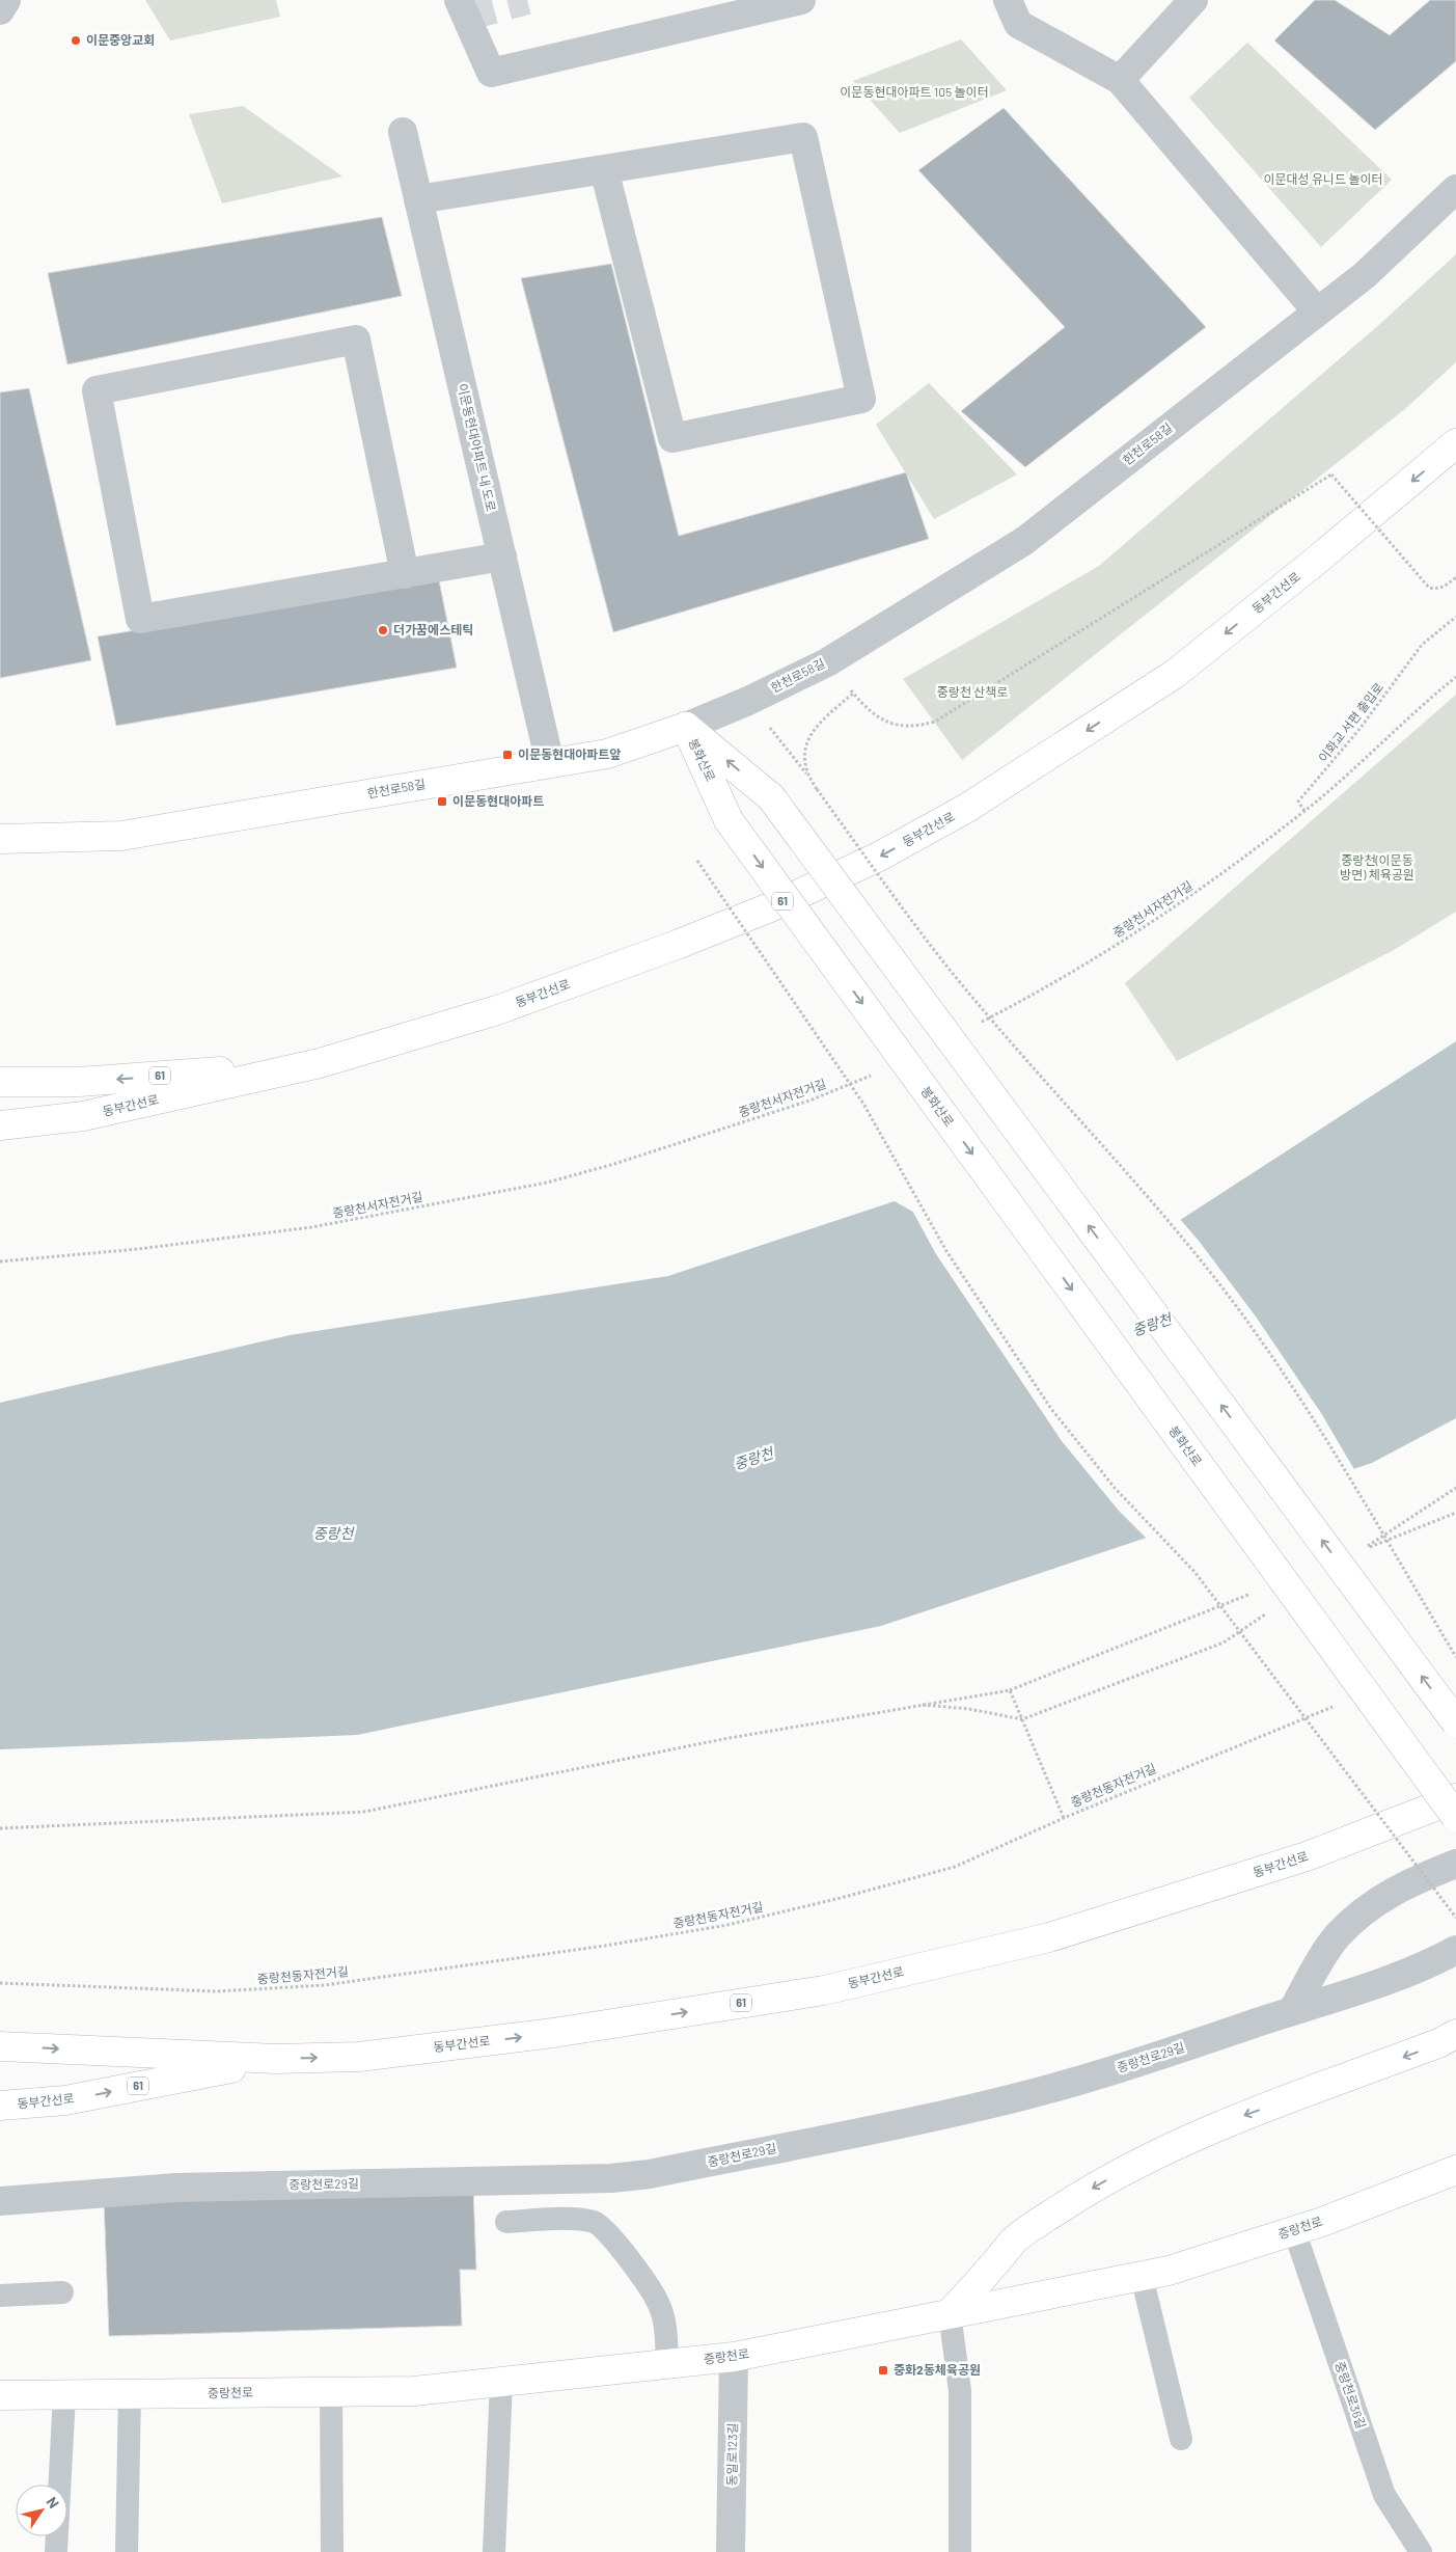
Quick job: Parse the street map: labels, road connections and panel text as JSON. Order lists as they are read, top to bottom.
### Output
{
  "streets": {
    "main road": [
      "한천로58길",
      "동부간선로",
      "봉화산로",
      "61",
      "중랑천로"
    ],
    "street": ["이문동현대아파트 내 도로", "중랑천로29길", "동일로123길"],
    "lane": ["중랑천로36길"],
    "path": ["이화교 서편 출입로", "중랑천서자전거길", "중랑천동자전거길"]
  },
  "crossings": [
    ["한천로58길", "이문동현대아파트 내 도로"],
    ["한천로58길", "봉화산로"],
    ["이화교 서편 출입로", "중랑천서자전거길"],
    ["중랑천로", "중랑천로36길"],
    ["중랑천로", "동일로123길"]
  ],
  "water": ["중랑천"],
  "parks": [
    "이문동현대아파트 105 놀이터",
    "이문대성 유니드 놀이터",
    "중랑천 산책로",
    "중랑천(이문동 방면) 체육공원"
  ],
  "places": {
    "other": ["이문중앙교회", "더가꿈에스테틱"],
    "transit": ["이문동현대아파트앞", "이문동현대아파트", "중화2동체육공원"]
  },
  "north": "top right"
}
